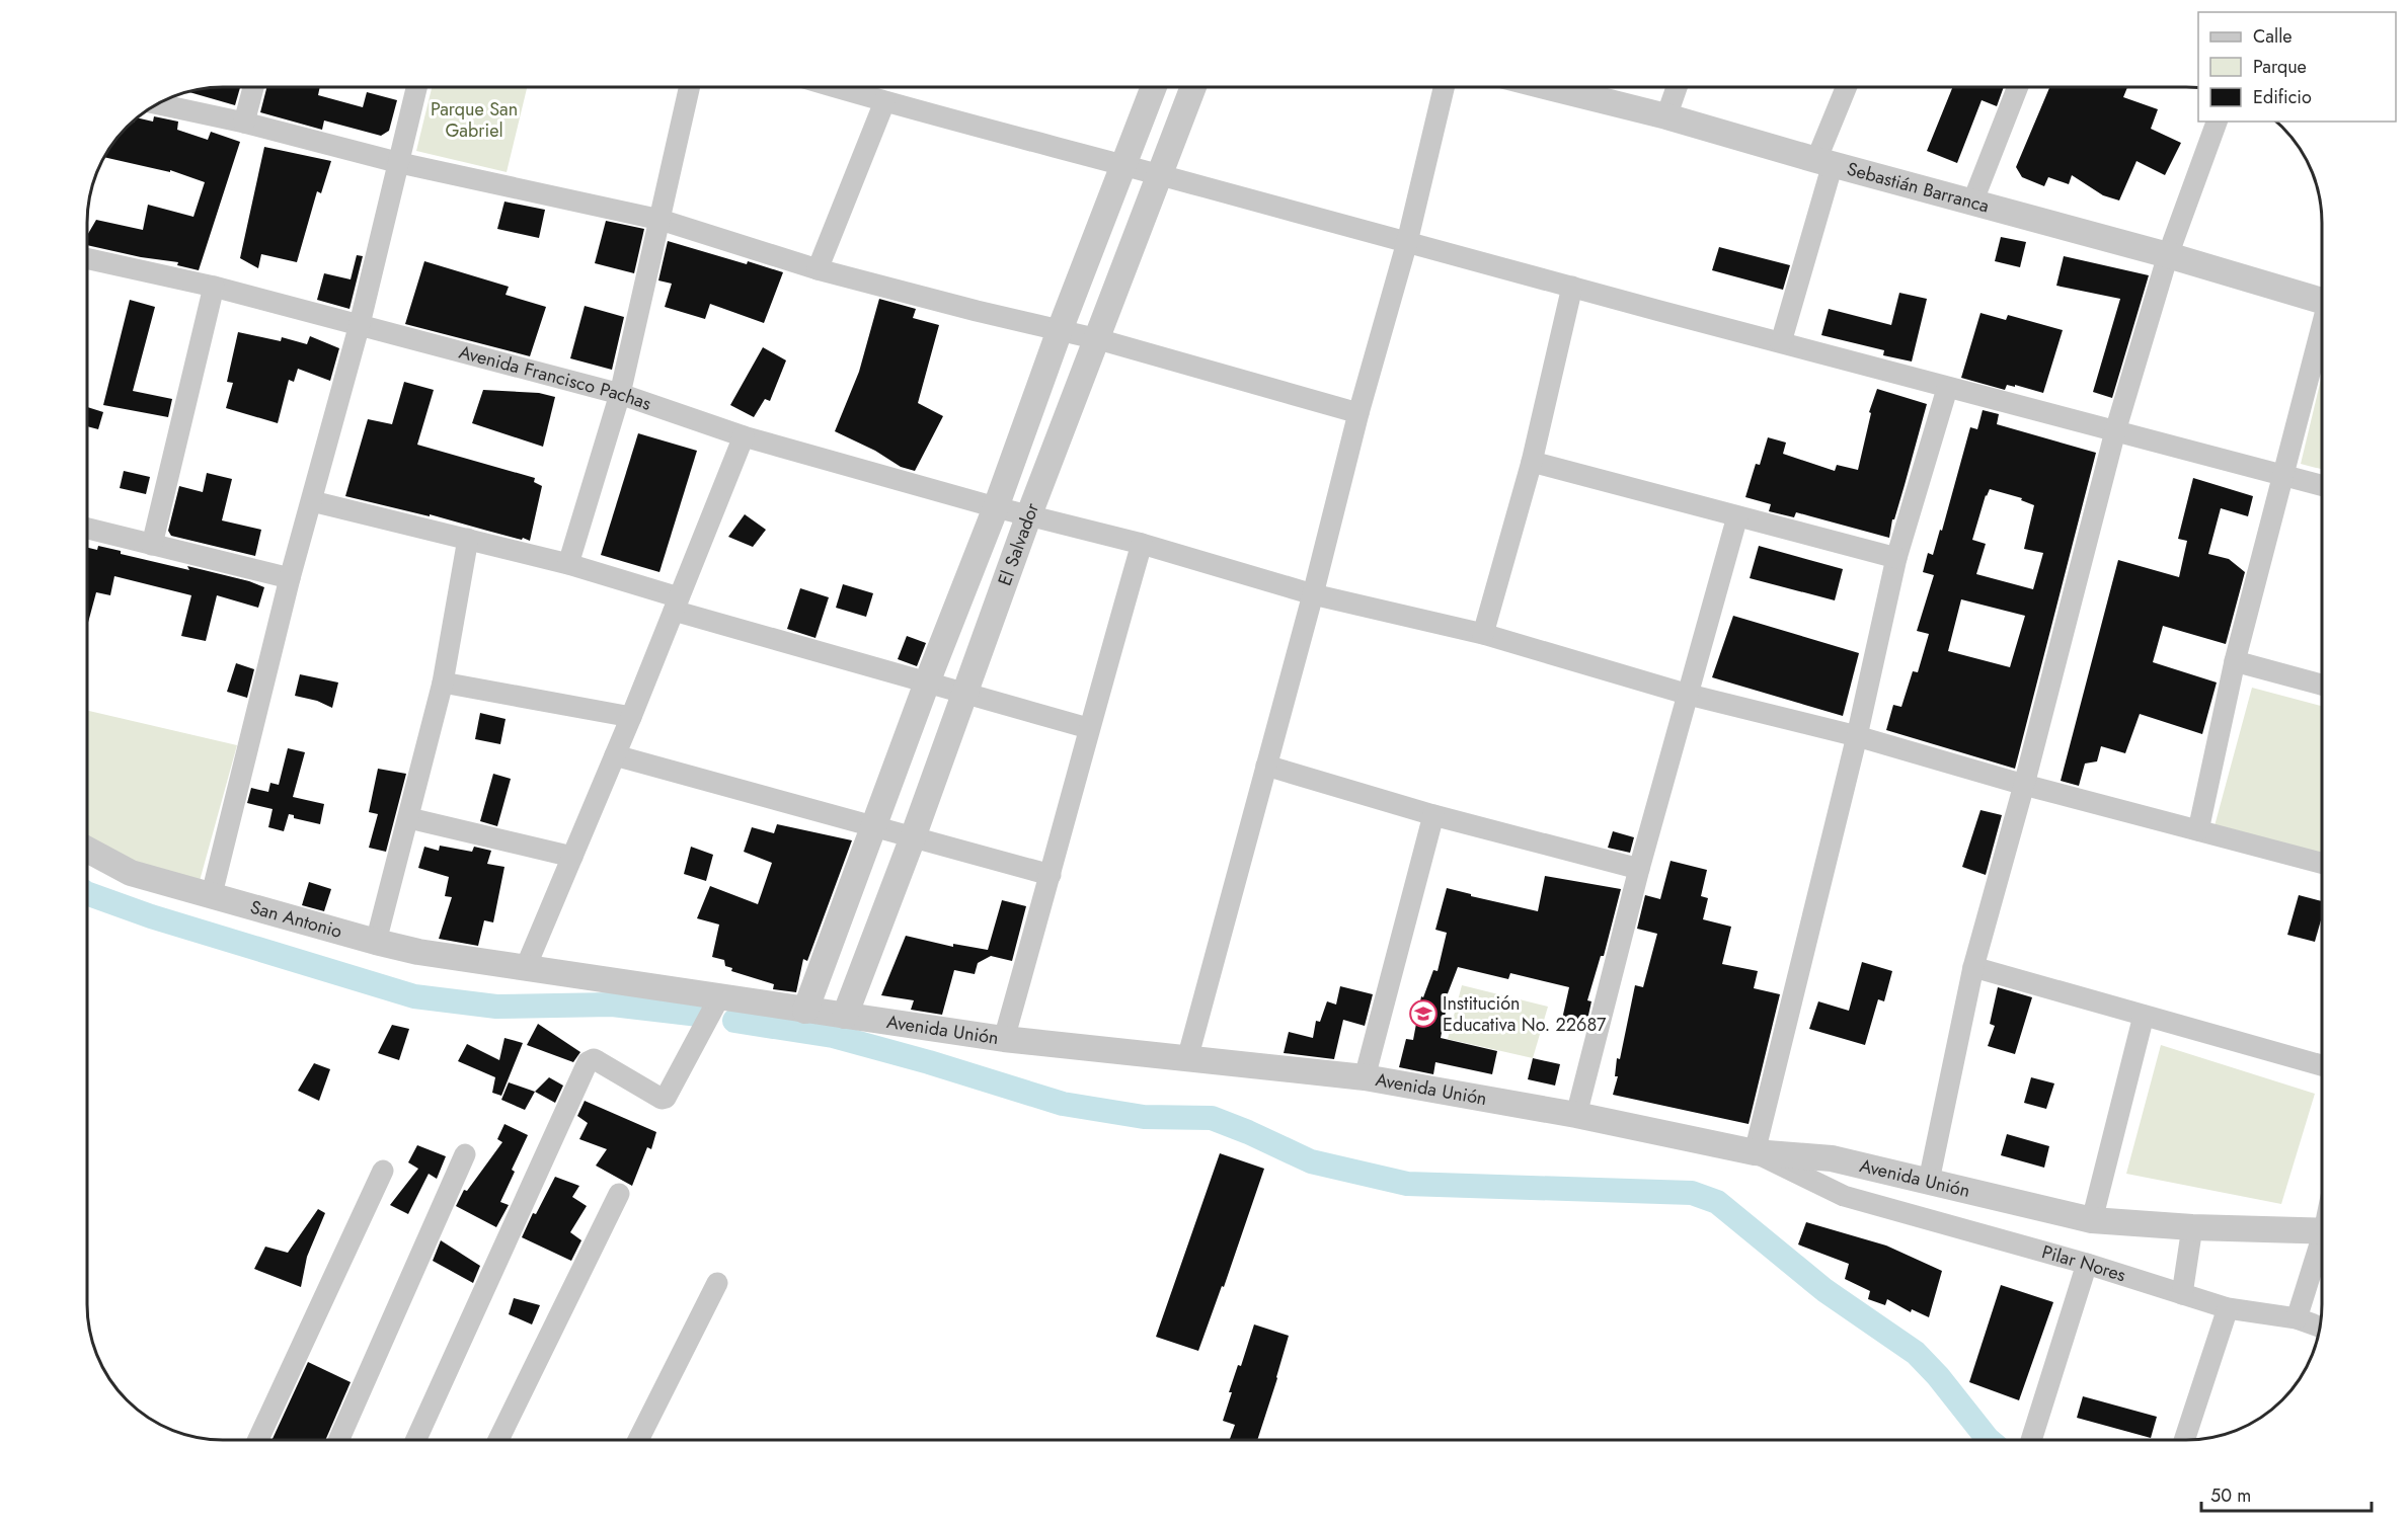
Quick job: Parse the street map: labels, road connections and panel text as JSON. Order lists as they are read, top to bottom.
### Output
{
  "streets": {
    "street": [
      "Sebastián Barranca",
      "Avenida Francisco Pachas",
      "El Salvador",
      "San Antonio",
      "Avenida Unión",
      "Pilar Nores"
    ]
  },
  "crossings": [
    ["Avenida Francisco Pachas", "El Salvador"],
    ["El Salvador", "Avenida Unión"],
    ["San Antonio", "Avenida Unión"],
    ["Avenida Unión", "Pilar Nores"]
  ],
  "parks": ["Parque San Gabriel"],
  "places": {
    "school or university": ["Institución Educativa No. 22687"]
  },
  "legend": ["Calle", "Parque", "Edificio"],
  "scale_bar": "50 m"
}
